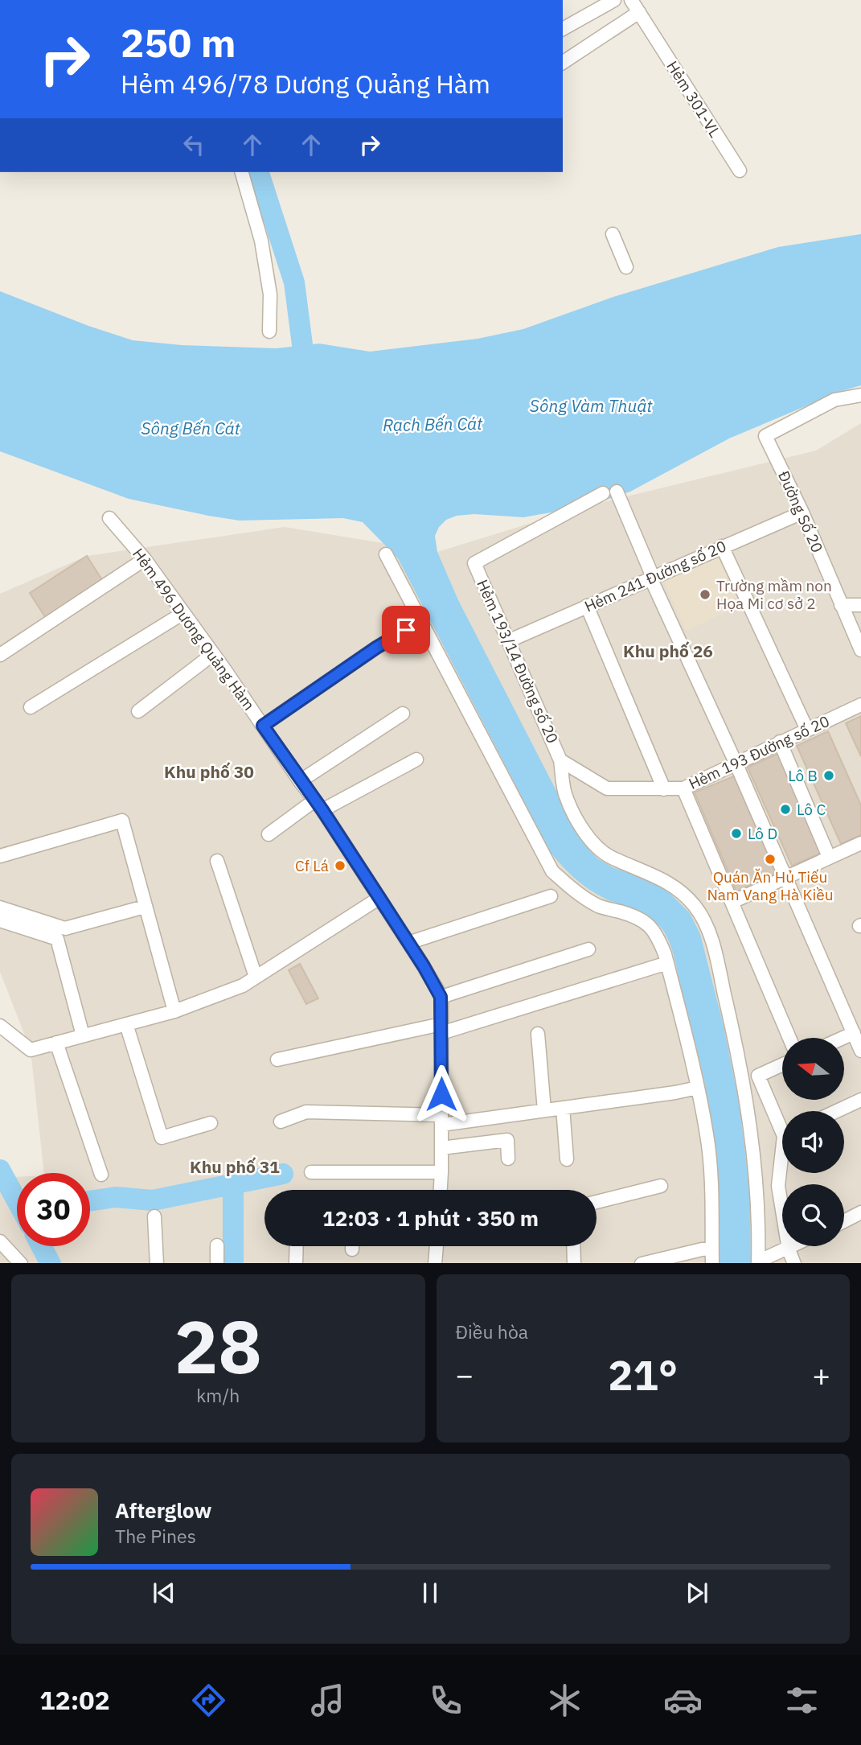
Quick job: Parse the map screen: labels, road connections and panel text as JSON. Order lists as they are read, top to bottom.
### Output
{
  "streets": {
    "street": [
      "Hẻm 301-VL",
      "Đường Số 20",
      "Hẻm 241 Đường số 20",
      "Hẻm 496 Dương Quảng Hàm",
      "Hẻm 193/14 Đường số 20",
      "Hẻm 193 Đường số 20"
    ]
  },
  "crossings": [
    ["Đường Số 20", "Hẻm 241 Đường số 20"],
    ["Hẻm 241 Đường số 20", "Hẻm 193/14 Đường số 20"],
    ["Hẻm 193/14 Đường số 20", "Hẻm 193 Đường số 20"]
  ],
  "districts": ["Khu phố 26", "Khu phố 30", "Khu phố 31"],
  "water": ["Sông Vàm Thuật", "Rạch Bến Cát", "Sông Bến Cát"],
  "places": [
    "Trường mầm non Họa Mi cơ sở 2",
    "Lô B",
    "Lô C",
    "Lô D",
    "Quán Ăn Hủ Tiếu Nam Vang Hà Kiều",
    "Cf Lá"
  ],
  "north": "left",
  "page": {
    "turn": ["250 m", "Hẻm 496/78 Dương Quảng Hàm"],
    "limit": "30",
    "trip": "12:03 · 1 phút · 350 m",
    "tile": [
      ["28", "km/h"],
      "Điều hòa"
    ],
    "heat": ["−", "21°", "+"],
    "song": ["Afterglow", "The Pines"],
    "tabs": "12:02"
  }
}
